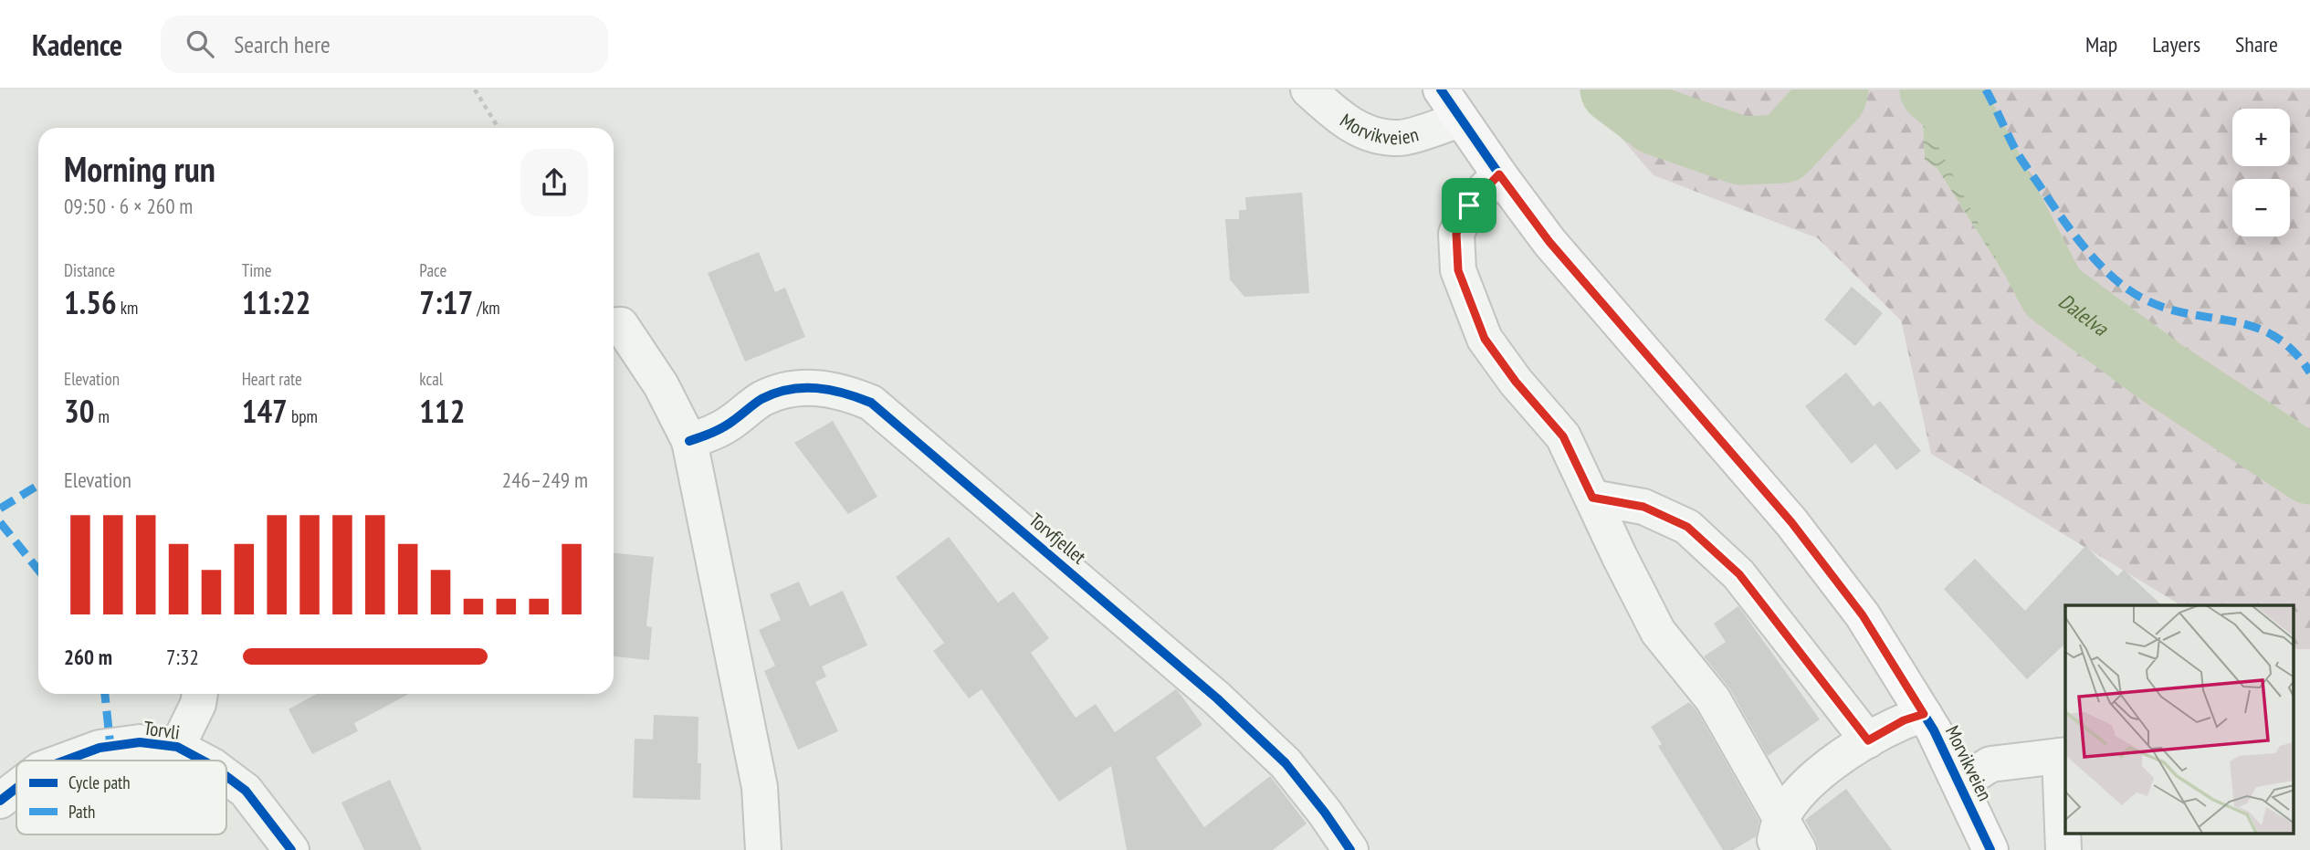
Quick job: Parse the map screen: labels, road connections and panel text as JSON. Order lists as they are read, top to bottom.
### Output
{
  "streets": {
    "main road": ["Morvikveien"],
    "street": ["Torvfjellet", "Torvli"]
  },
  "water": ["Dalelva"],
  "legend": ["Cycle path", "Path"],
  "page": {
    "header": "Kadence",
    "search": "Search here",
    "nav": ["Map", "Layers", "Share"],
    "map_buttons": ["+", "−"],
    "heading": ["Morning run", "09:50 · 6 × 260 m"],
    "stats": [
      ["Distance", "1.56 km"],
      ["Time", "11:22"],
      ["Pace", "7:17 /km"],
      ["Elevation", "30 m"],
      ["Heart rate", "147 bpm"],
      ["kcal", "112"]
    ],
    "chart": ["Elevation", "246–249 m"],
    "list": [
      {
        "name": "260 m",
        "note": "7:32"
      }
    ]
  }
}
